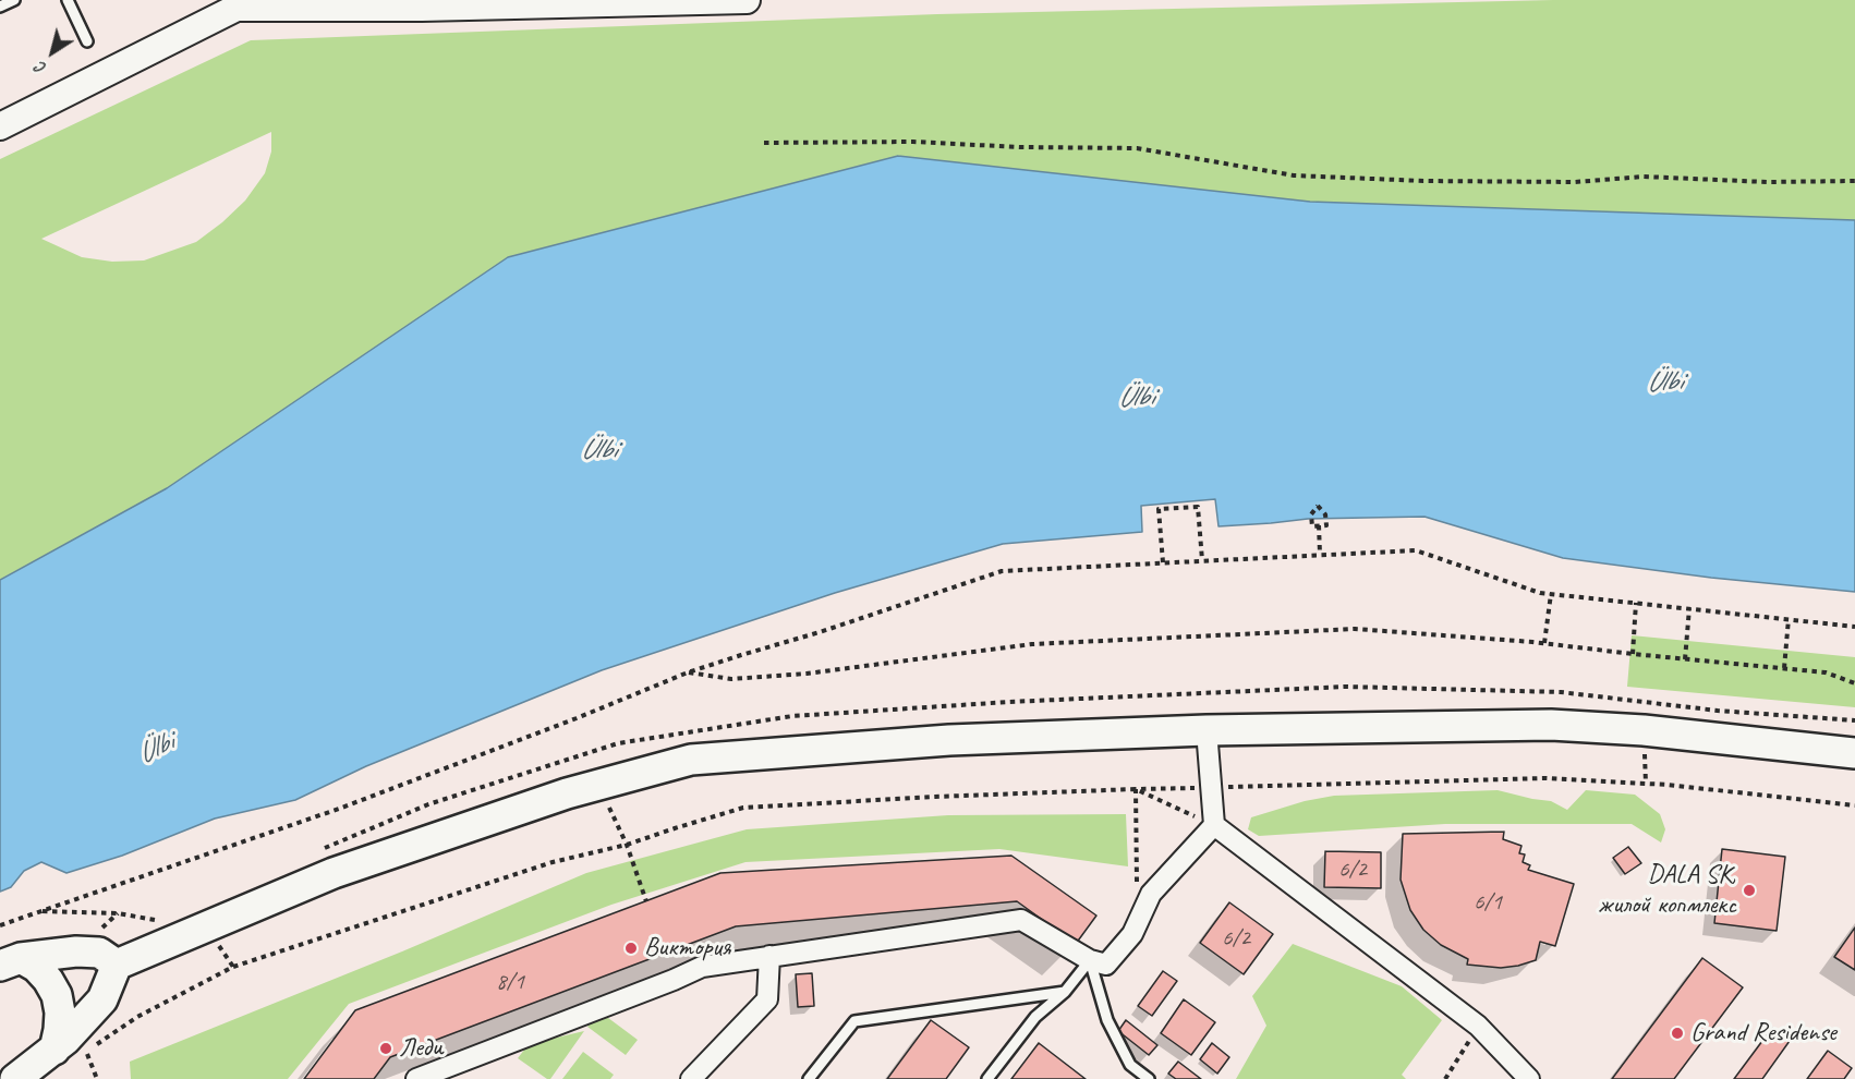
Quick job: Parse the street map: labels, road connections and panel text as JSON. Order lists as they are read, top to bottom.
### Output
{
  "water": ["Ülbi"],
  "places": [
    "DALA SK, жилой копмлекс",
    "Виктория",
    "Grand Residense",
    "Леди"
  ],
  "house_numbers": [
    "6/2",
    "6/1",
    "6/2",
    "8/1"
  ],
  "north": "bottom left"
}
